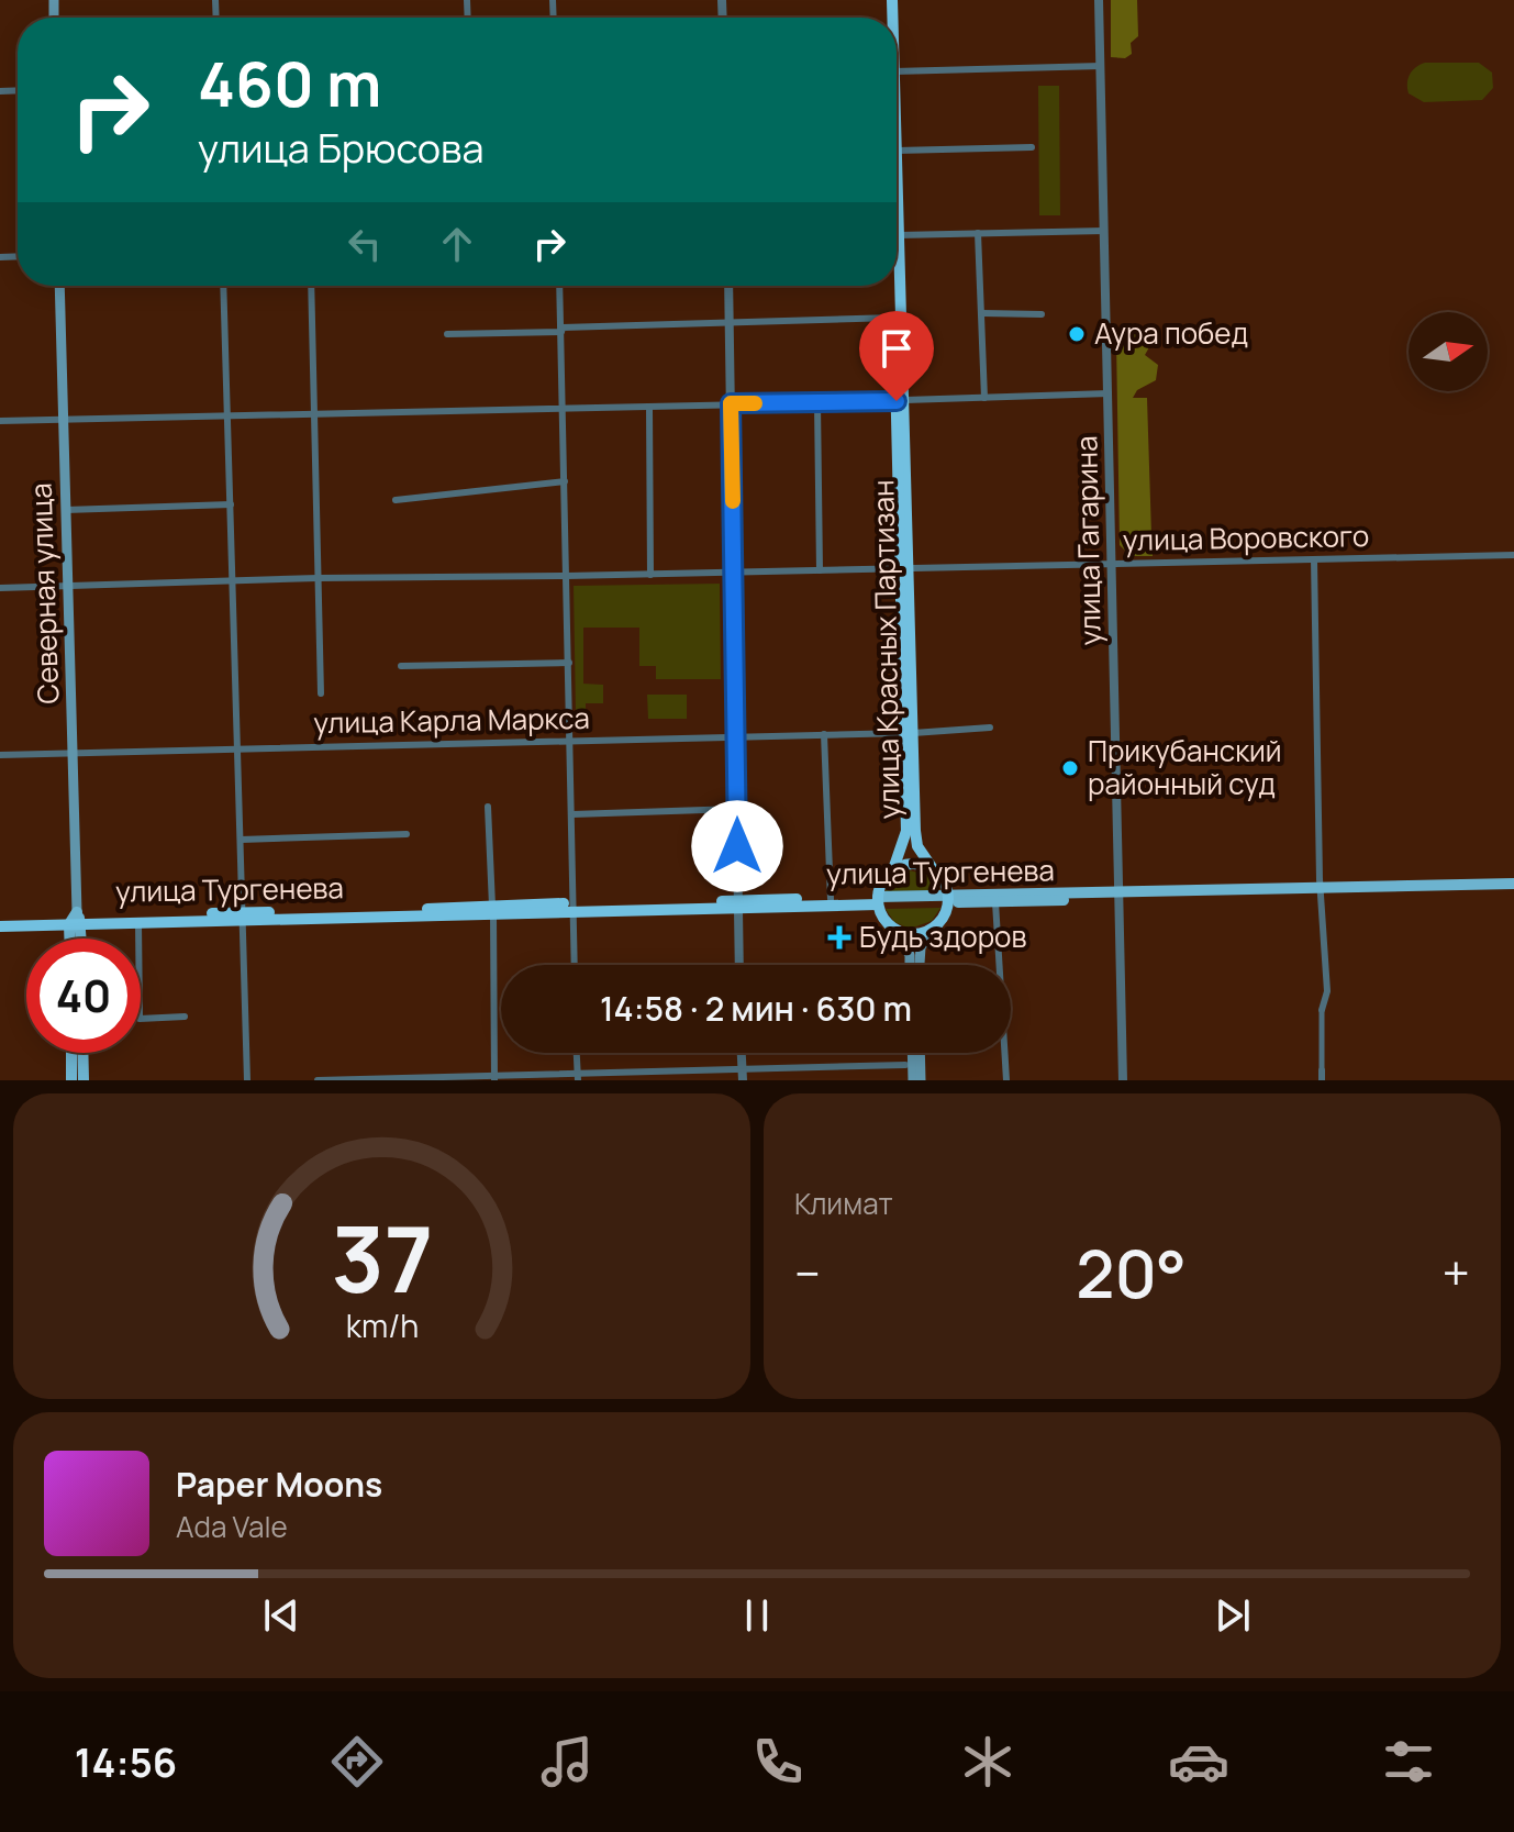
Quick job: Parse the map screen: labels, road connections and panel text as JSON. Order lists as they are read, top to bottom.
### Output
{
  "streets": {
    "highway": ["улица Красных Партизан", "улица Тургенева"],
    "main road": ["Северная улица"],
    "street": ["улица Воровского", "улица Гагарина", "улица Карла Маркса"]
  },
  "crossings": [
    ["улица Воровского", "улица Гагарина"],
    ["улица Воровского", "Северная улица"],
    ["улица Воровского", "улица Красных Партизан"],
    ["улица Гагарина", "улица Тургенева"],
    ["Северная улица", "улица Карла Маркса"],
    ["Северная улица", "улица Тургенева"],
    ["улица Красных Партизан", "улица Карла Маркса"],
    ["улица Красных Партизан", "улица Тургенева"]
  ],
  "places": {
    "other": ["Аура побед", "Прикубанский районный суд"],
    "health": ["Будь здоров"]
  },
  "north": "right",
  "page": {
    "turn": ["460 m", "улица Брюсова"],
    "limit": "40",
    "trip": "14:58 · 2 мин · 630 m",
    "tile": "Климат",
    "heat": ["−", "20°", "+"],
    "song": ["Paper Moons", "Ada Vale"],
    "tabs": "14:56",
    "gauge": ["37", "km/h"]
  }
}
